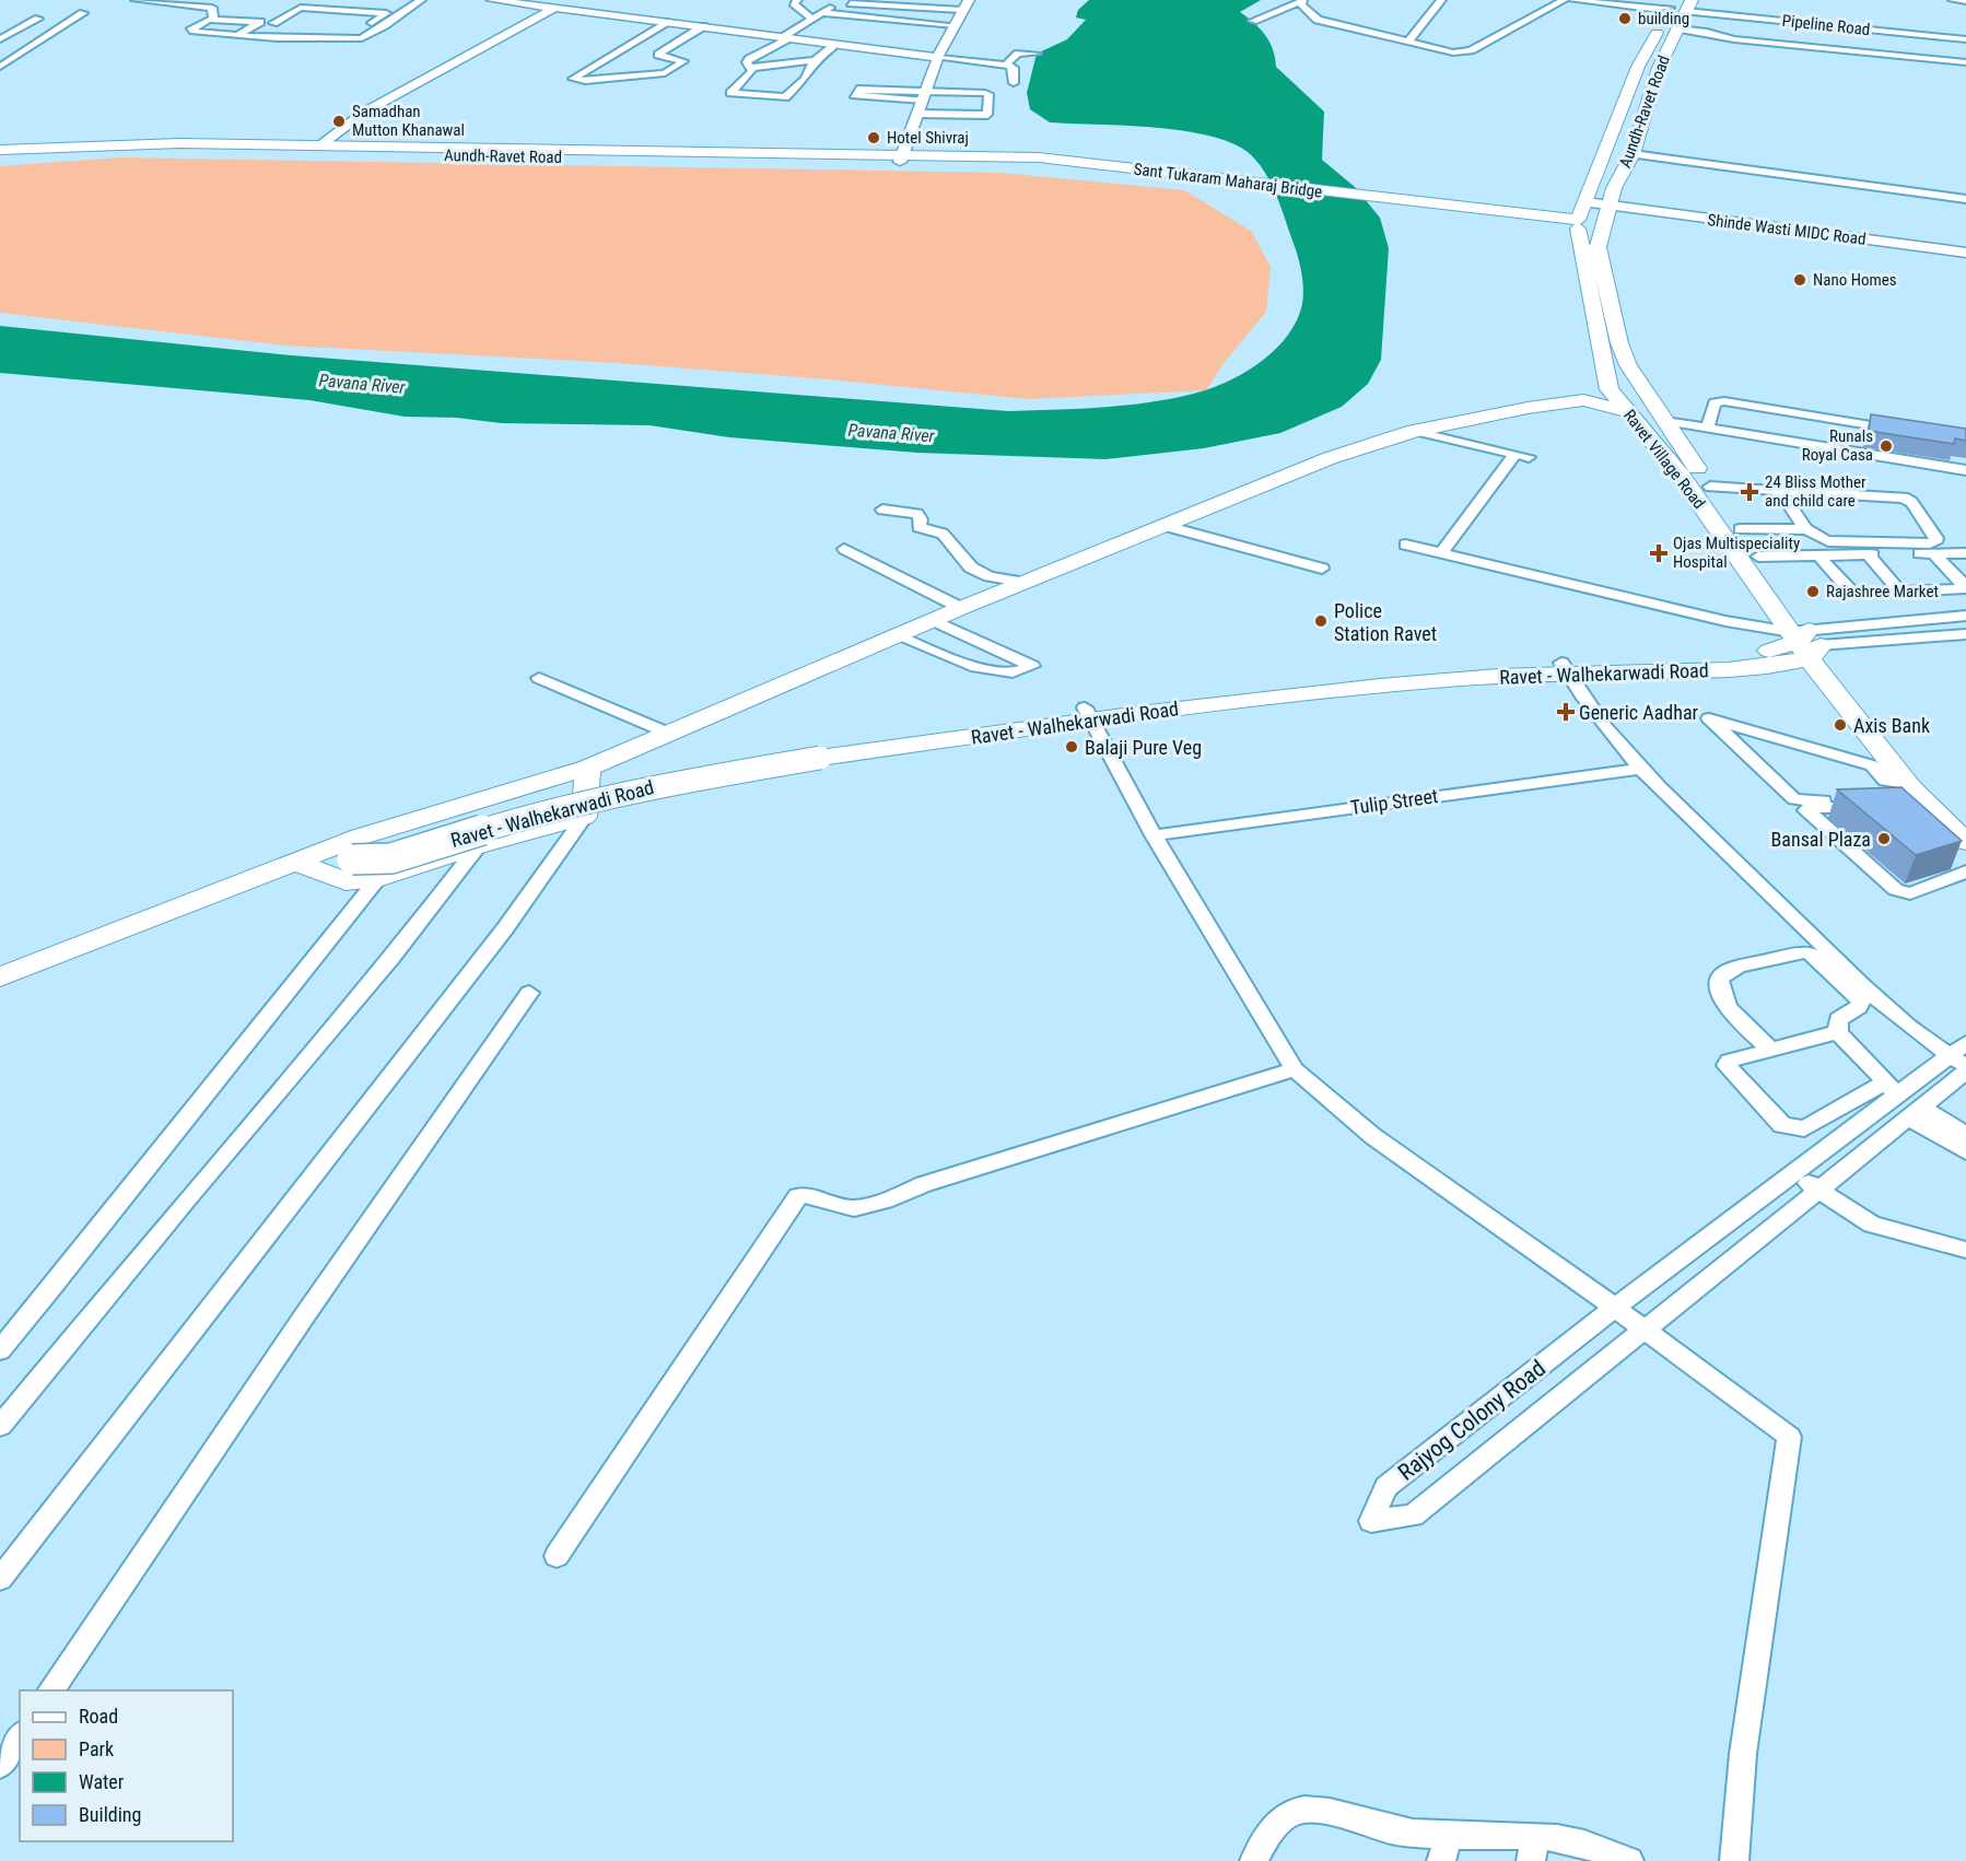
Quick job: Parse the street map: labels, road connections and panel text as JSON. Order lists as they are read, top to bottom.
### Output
{
  "streets": {
    "main road": [
      "Aundh-Ravet Road",
      "Sant Tukaram Maharaj Bridge",
      "Ravet Village Road",
      "Ravet - Walhekarwadi Road"
    ],
    "street": [
      "Pipeline Road",
      "Shinde Wasti MIDC Road",
      "Tulip Street",
      "Rajyog Colony Road"
    ]
  },
  "crossings": [
    ["Pipeline Road", "Aundh-Ravet Road"],
    ["Aundh-Ravet Road", "Sant Tukaram Maharaj Bridge"],
    ["Aundh-Ravet Road", "Shinde Wasti MIDC Road"],
    ["Aundh-Ravet Road", "Ravet Village Road"],
    ["Sant Tukaram Maharaj Bridge", "Ravet Village Road"],
    ["Ravet Village Road", "Ravet - Walhekarwadi Road"]
  ],
  "water": ["Pavana River"],
  "places": {
    "other": [
      "building",
      "Samadhan Mutton Khanawal",
      "Hotel Shivraj",
      "Nano Homes",
      "Runals Royal Casa",
      "Rajashree Market",
      "Police Station Ravet",
      "Axis Bank",
      "Balaji Pure Veg",
      "Bansal Plaza"
    ],
    "health": ["24 Bliss Mother and child care", "Ojas Multispeciality Hospital", "Generic Aadhar"]
  },
  "legend": [
    "Road",
    "Park",
    "Water",
    "Building"
  ]
}
